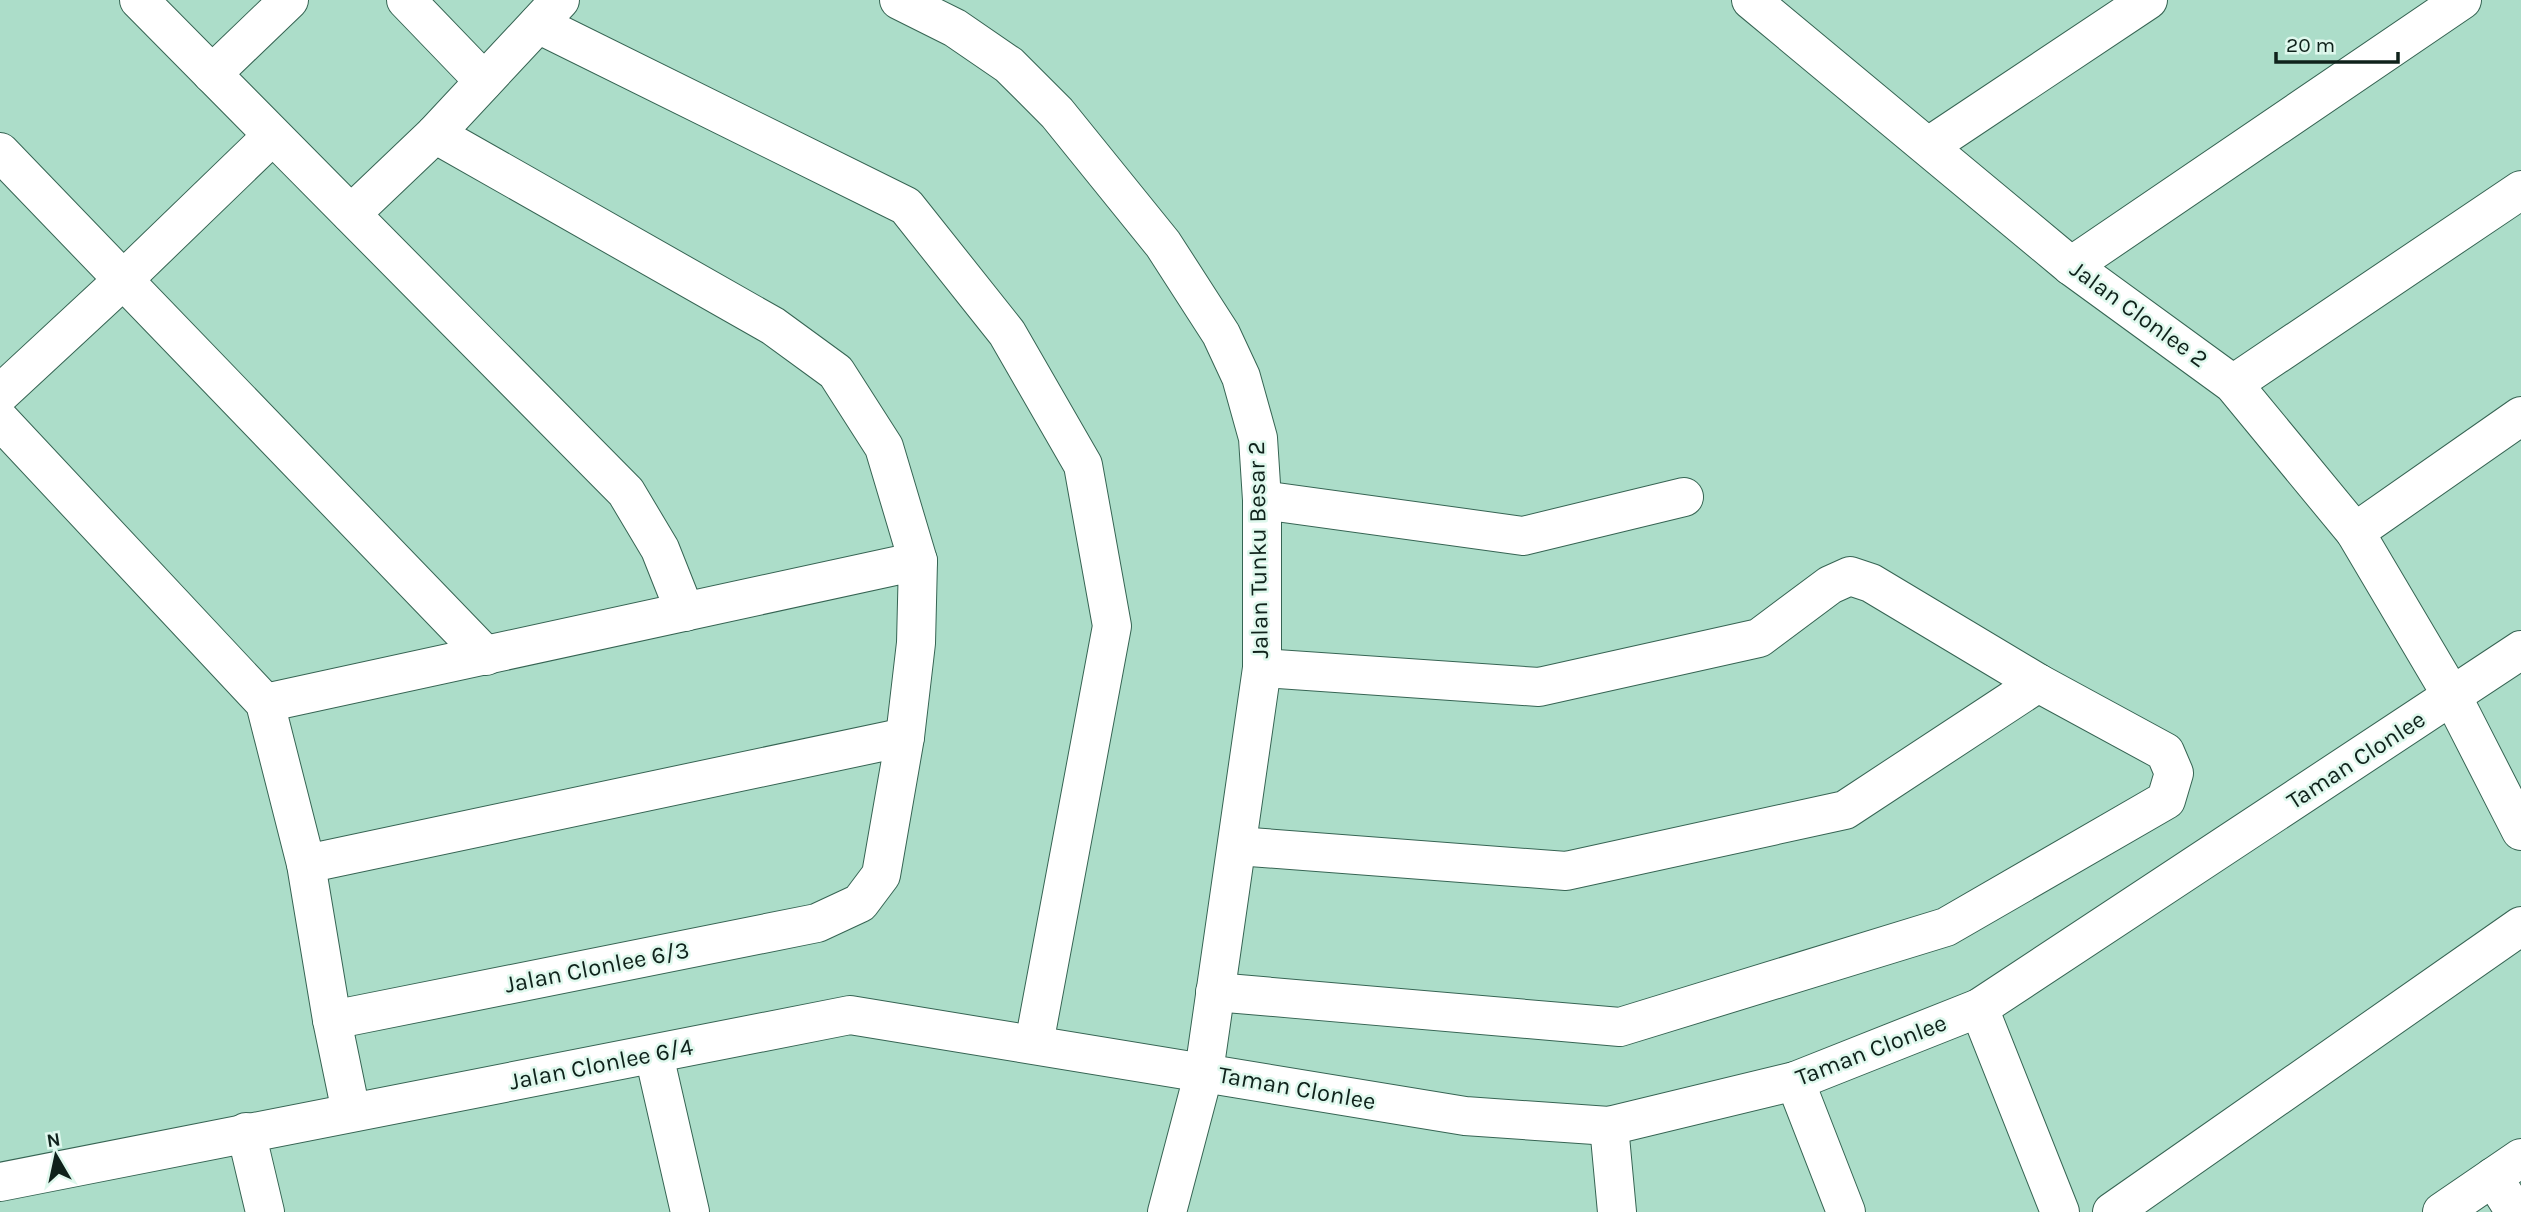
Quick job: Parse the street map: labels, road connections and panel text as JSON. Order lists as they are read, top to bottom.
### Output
{
  "streets": {
    "street": [
      "Jalan Clonlee 2",
      "Jalan Tunku Besar 2",
      "Taman Clonlee",
      "Jalan Clonlee 6/3",
      "Jalan Clonlee 6/4"
    ]
  },
  "crossings": [
    ["Jalan Clonlee 2", "Taman Clonlee"],
    ["Jalan Tunku Besar 2", "Taman Clonlee"],
    ["Jalan Tunku Besar 2", "Jalan Clonlee 6/4"],
    ["Taman Clonlee", "Jalan Clonlee 6/4"]
  ],
  "scale_bar": "20 m",
  "north": "top"
}
